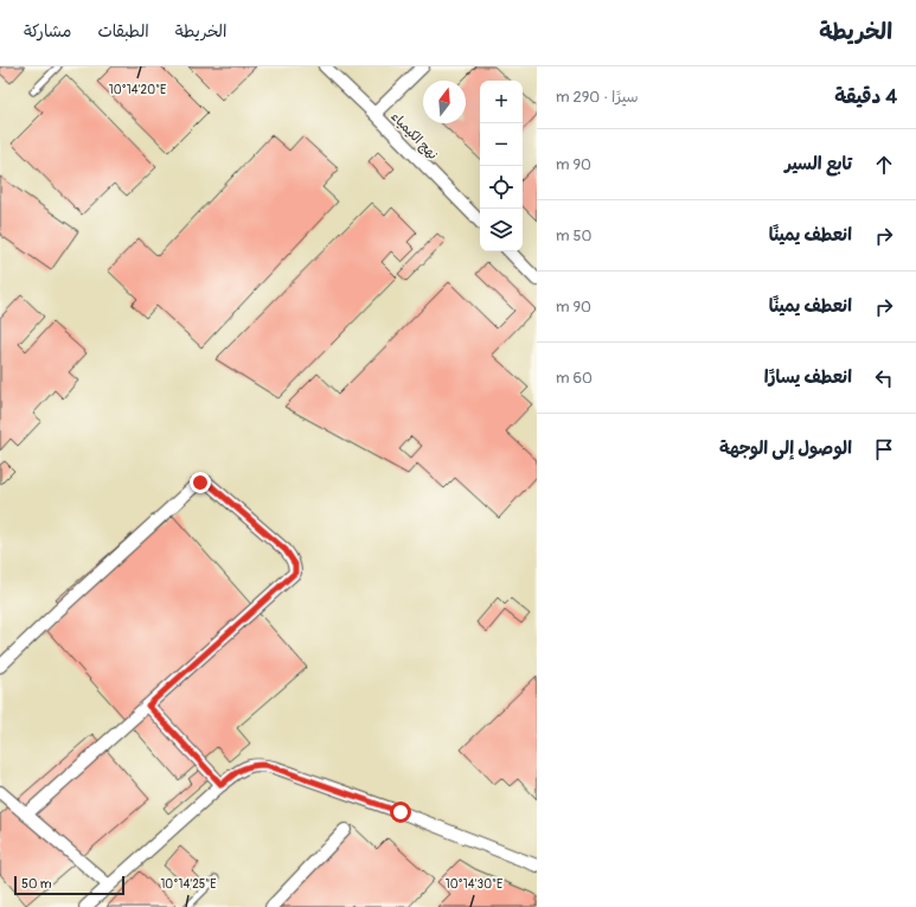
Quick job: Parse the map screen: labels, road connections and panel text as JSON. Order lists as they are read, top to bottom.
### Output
{
  "streets": {
    "street": ["نهج الكيمياء"]
  },
  "scale_bar": "50 m",
  "north": "top",
  "page": {
    "header": "الخريطة",
    "nav": ["الخريطة", "الطبقات", "مشاركة"],
    "heading": ["4 دقيقة", "سيرًا · 290 m"],
    "map_buttons": ["+", "−"],
    "list": [
      ["تابع السير", "90 m"],
      ["انعطف يمينًا", "50 m"],
      ["انعطف يمينًا", "90 m"],
      ["انعطف يسارًا", "60 m"],
      "الوصول إلى الوجهة"
    ],
    "scale": "50 m"
  },
  "coordinates": ["10°14'20\"E", "10°14'25\"E", "10°14'30\"E"]
}
